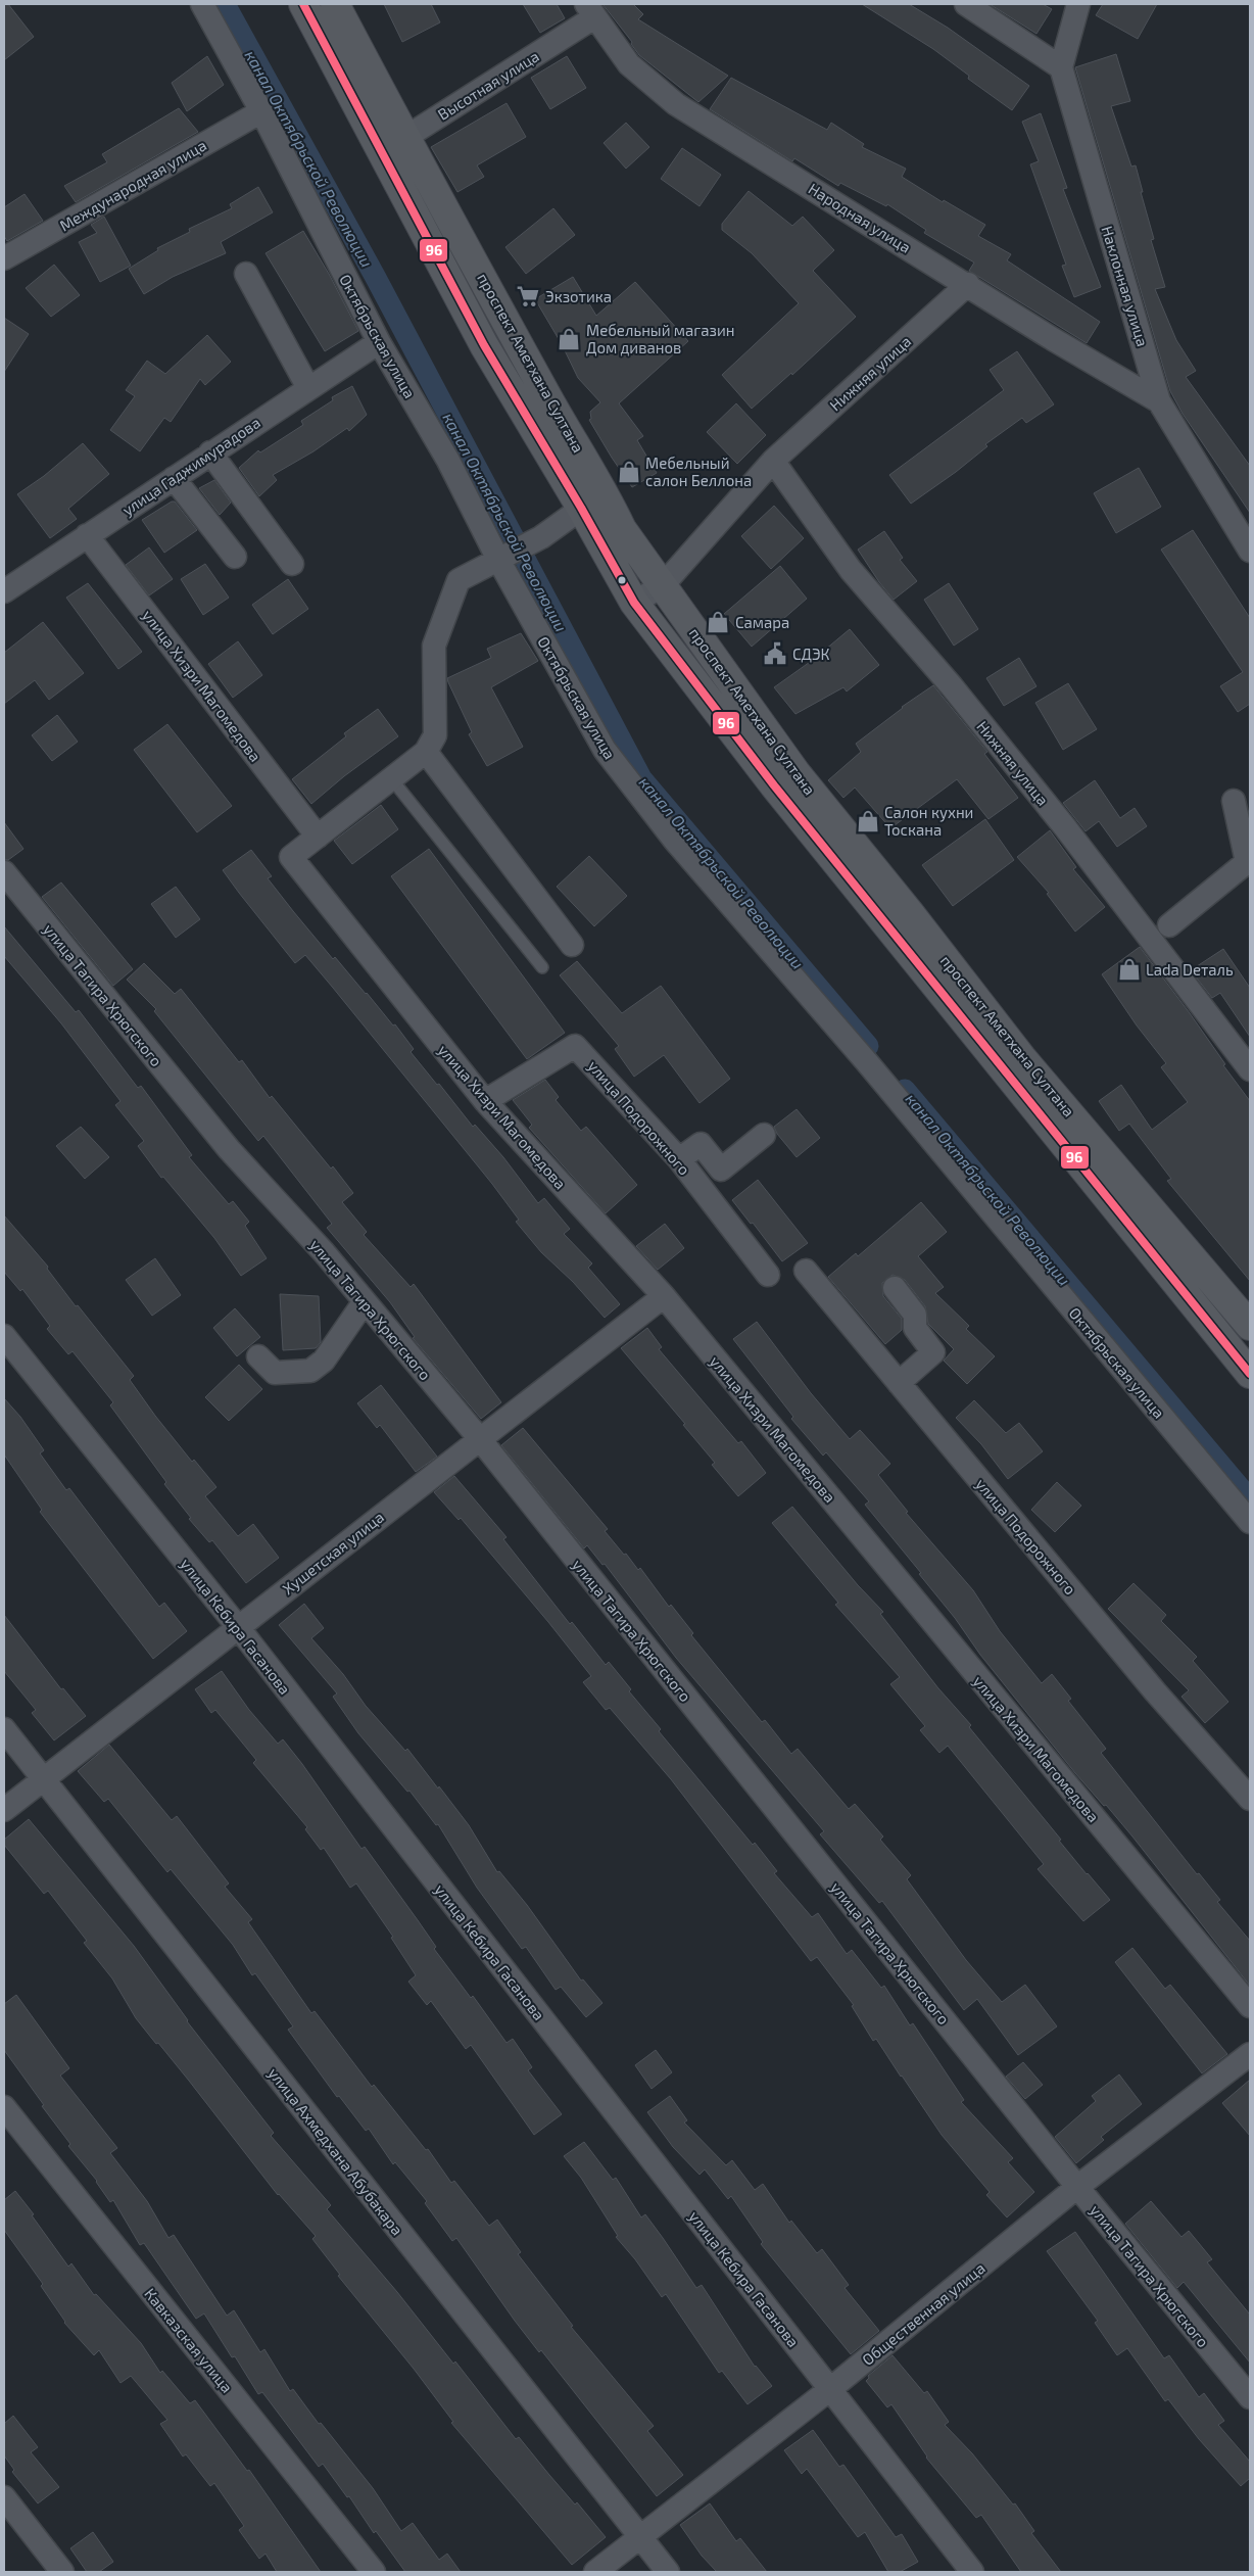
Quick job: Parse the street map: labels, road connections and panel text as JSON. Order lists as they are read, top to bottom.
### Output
{
  "streets": {
    "main road": ["проспект Аметхана Султана"],
    "street": [
      "Высотная улица",
      "Международная улица",
      "Народная улица",
      "Наклонная улица",
      "Октябрьская улица",
      "Нижняя улица",
      "улица Гаджимурадова",
      "улица Хизри Магомедова",
      "улица Тагира Хрюгского",
      "улица Подорожного",
      "Хушетская улица",
      "улица Кебира Гасанова",
      "улица Ахмедхана Абубакара",
      "Общественная улица",
      "Кавказская улица"
    ]
  },
  "crossings": [
    ["Высотная улица", "Народная улица"],
    ["Высотная улица", "проспект Аметхана Султана"],
    ["Международная улица", "Октябрьская улица"],
    ["Народная улица", "Наклонная улица"],
    ["Народная улица", "Нижняя улица"],
    ["Октябрьская улица", "улица Гаджимурадова"],
    ["проспект Аметхана Султана", "Нижняя улица"],
    ["улица Гаджимурадова", "улица Хизри Магомедова"],
    ["улица Хизри Магомедова", "улица Подорожного"],
    ["улица Хизри Магомедова", "Хушетская улица"],
    ["улица Тагира Хрюгского", "Хушетская улица"],
    ["улица Тагира Хрюгского", "Общественная улица"],
    ["Хушетская улица", "улица Кебира Гасанова"],
    ["Хушетская улица", "улица Ахмедхана Абубакара"],
    ["улица Кебира Гасанова", "Общественная улица"],
    ["улица Ахмедхана Абубакара", "Общественная улица"]
  ],
  "water": ["канал Октябрьской Революции"],
  "places": {
    "supermarket": ["Экзотика"],
    "shop": [
      "Мебельный магазин Дом диванов",
      "Мебельный салон Беллона",
      "Самара",
      "Салон кухни Тоскана",
      "Lada Dеталь"
    ],
    "public building": ["СДЭК"]
  },
  "lines": ["transit line 96"]
}
